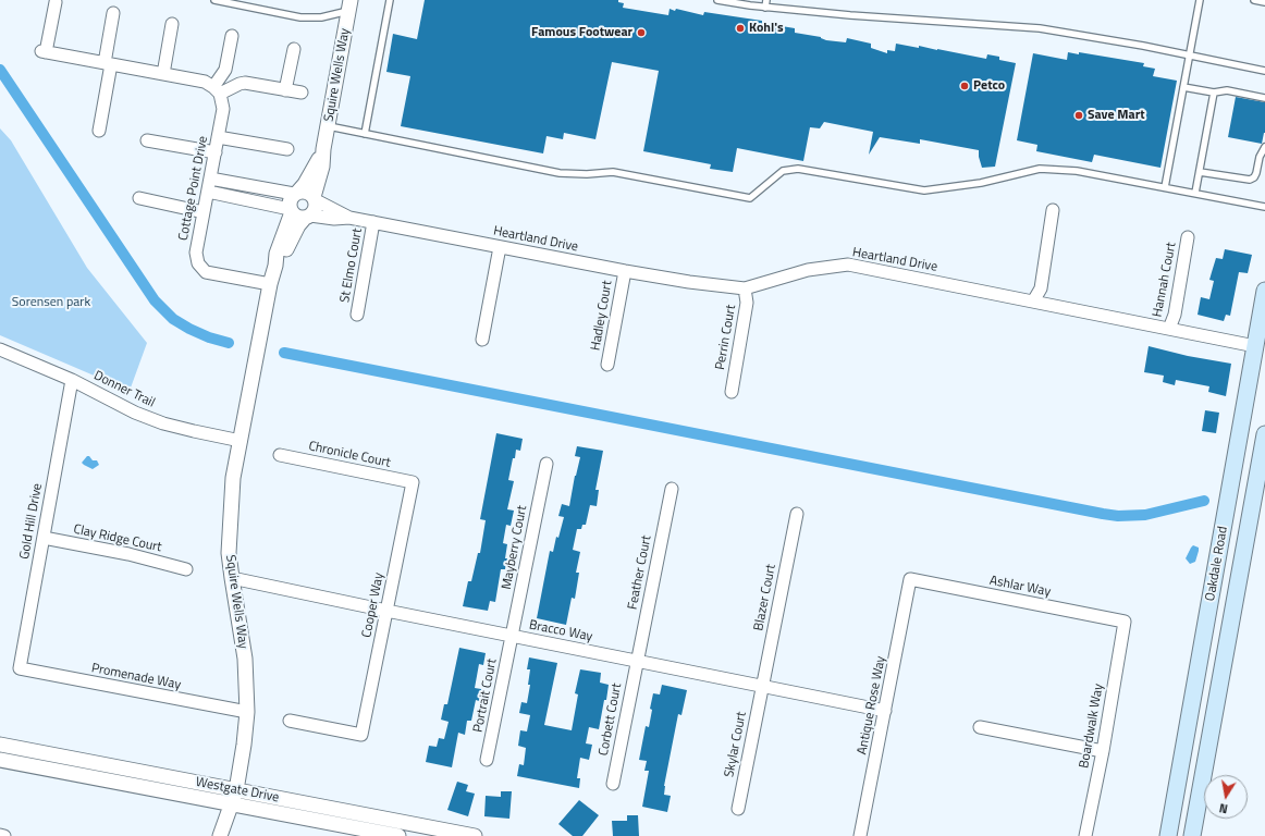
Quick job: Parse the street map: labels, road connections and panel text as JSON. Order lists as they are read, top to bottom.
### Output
{
  "streets": {
    "main road": ["Oakdale Road"],
    "street": [
      "Squire Wells Way",
      "Cottage Point Drive",
      "Heartland Drive",
      "St Elmo Court",
      "Hannah Court",
      "Hadley Court",
      "Perrin Court",
      "Donner Trail",
      "Chronicle Court",
      "Gold Hill Drive",
      "Clay Ridge Court",
      "Mayberry Court",
      "Feather Court",
      "Ashlar Way",
      "Blazer Court",
      "Cooper Way",
      "Bracco Way",
      "Promenade Way",
      "Portrait Court",
      "Antique Rose Way",
      "Corbett Court",
      "Boardwalk Way",
      "Skylar Court",
      "Westgate Drive"
    ]
  },
  "crossings": [
    ["Squire Wells Way", "Cottage Point Drive"],
    ["Squire Wells Way", "Heartland Drive"],
    ["Squire Wells Way", "Donner Trail"],
    ["Squire Wells Way", "Bracco Way"],
    ["Squire Wells Way", "Promenade Way"],
    ["Squire Wells Way", "Westgate Drive"],
    ["Heartland Drive", "St Elmo Court"],
    ["Heartland Drive", "Hannah Court"],
    ["Heartland Drive", "Hadley Court"],
    ["Heartland Drive", "Perrin Court"],
    ["Heartland Drive", "Oakdale Road"],
    ["Donner Trail", "Gold Hill Drive"],
    ["Chronicle Court", "Cooper Way"],
    ["Gold Hill Drive", "Clay Ridge Court"],
    ["Gold Hill Drive", "Promenade Way"],
    ["Mayberry Court", "Bracco Way"],
    ["Mayberry Court", "Portrait Court"],
    ["Feather Court", "Bracco Way"],
    ["Feather Court", "Corbett Court"],
    ["Ashlar Way", "Antique Rose Way"],
    ["Ashlar Way", "Boardwalk Way"],
    ["Blazer Court", "Bracco Way"],
    ["Blazer Court", "Skylar Court"],
    ["Cooper Way", "Bracco Way"],
    ["Bracco Way", "Portrait Court"],
    ["Bracco Way", "Antique Rose Way"],
    ["Bracco Way", "Corbett Court"],
    ["Bracco Way", "Skylar Court"]
  ],
  "parks": ["Sorensen park"],
  "places": [
    "Kohl's",
    "Famous Footwear",
    "Petco",
    "Save Mart"
  ],
  "north": "bottom"
}
